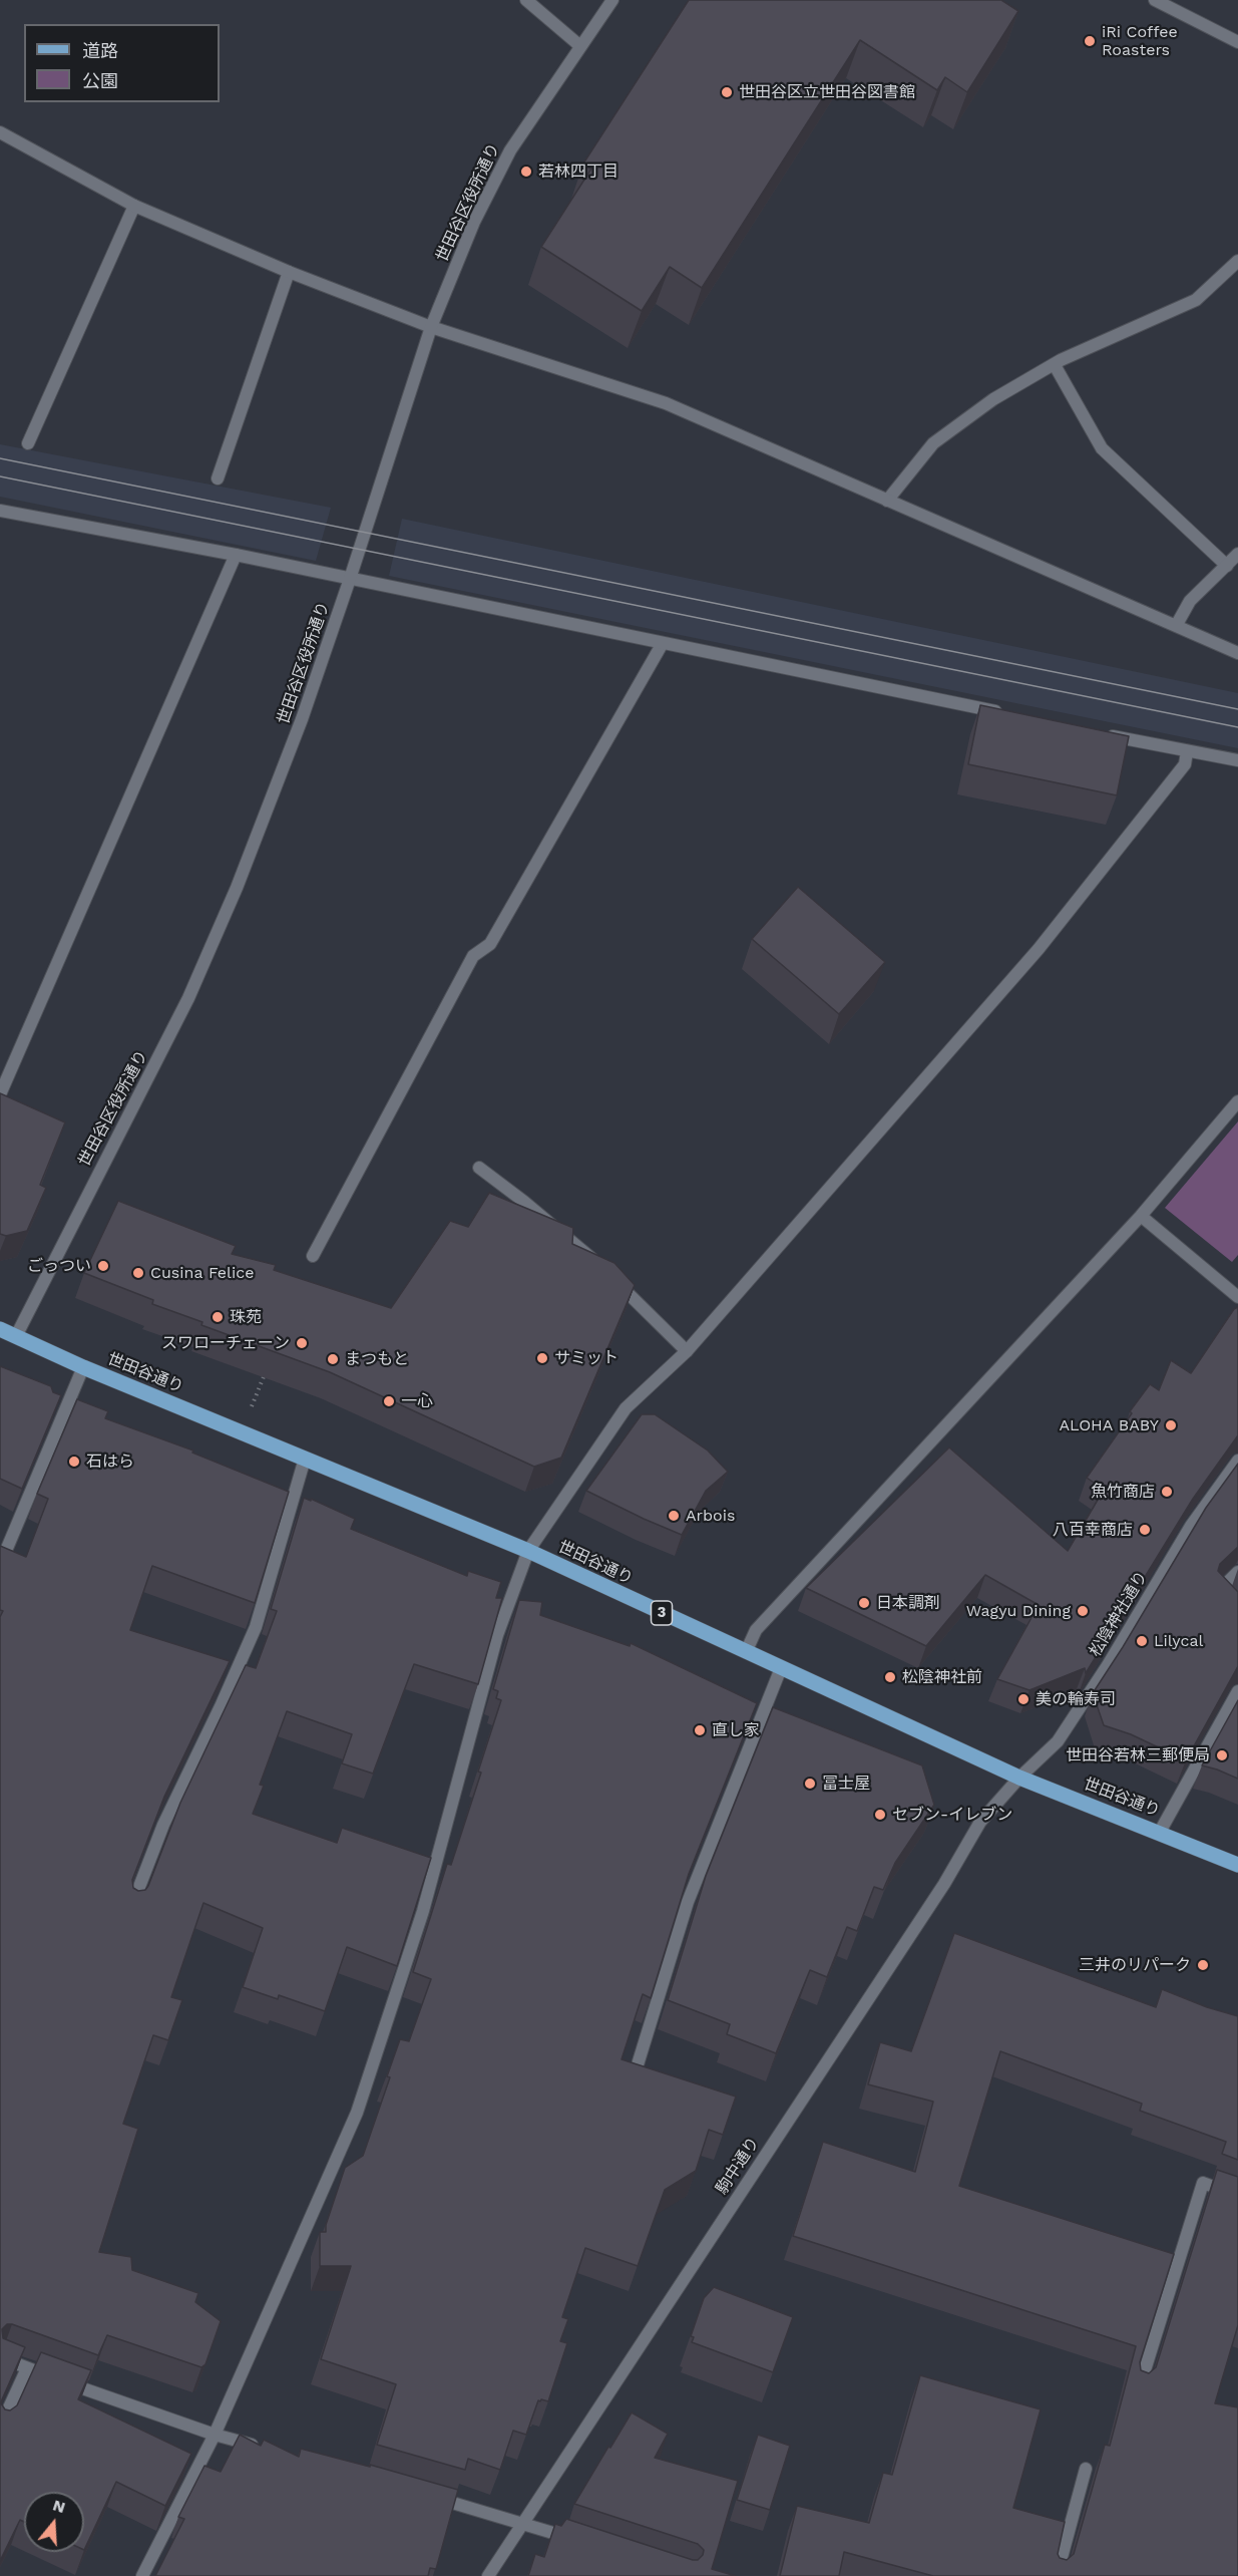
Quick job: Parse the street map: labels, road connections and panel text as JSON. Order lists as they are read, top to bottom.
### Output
{
  "streets": {
    "main road": ["世田谷通り", "3"],
    "street": ["世田谷区役所通り", "松陰神社通り", "駒中通り"]
  },
  "crossings": [
    ["世田谷区役所通り", "世田谷通り"],
    ["世田谷通り", "松陰神社通り"],
    ["世田谷通り", "駒中通り"],
    ["松陰神社通り", "駒中通り"]
  ],
  "places": [
    "iRi Coffee Roasters",
    "世田谷区立世田谷図書館",
    "若林四丁目",
    "ごっつい",
    "Cusina Felice",
    "珠苑",
    "スワローチェーン",
    "サミット",
    "まつもと",
    "一心",
    "ALOHA BABY",
    "石はら",
    "魚竹商店",
    "Arbois",
    "八百幸商店",
    "日本調剤",
    "Wagyu Dining",
    "Lilycal",
    "松陰神社前",
    "美の輪寿司",
    "直し家",
    "世田谷若林三郵便局",
    "冨士屋",
    "セブン-イレブン",
    "三井のリパーク"
  ],
  "legend": ["道路", "公園"],
  "north": "top"
}
